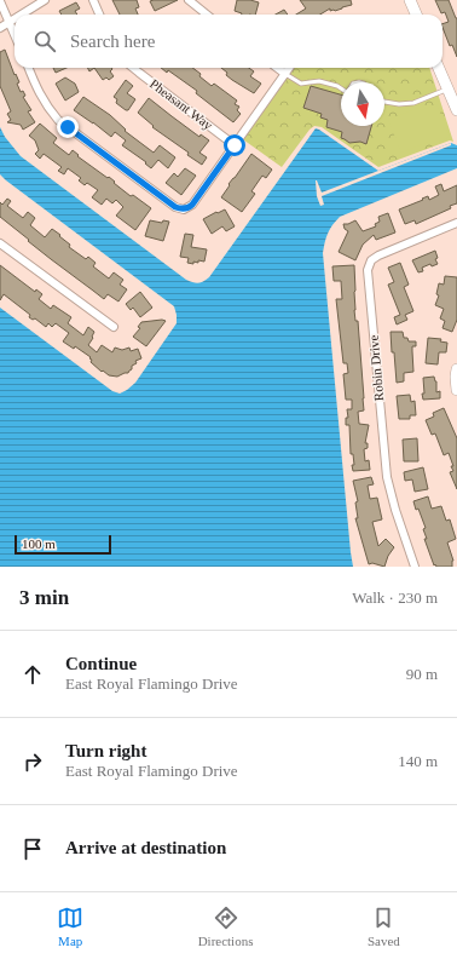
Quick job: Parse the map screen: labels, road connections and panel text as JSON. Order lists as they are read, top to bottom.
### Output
{
  "streets": {
    "street": ["Pheasant Way", "Robin Drive"]
  },
  "scale_bar": "100 m",
  "north": "bottom",
  "page": {
    "search": "Search here",
    "scale": "100 m",
    "heading": ["3 min", "Walk · 230 m"],
    "list": [
      ["Continue", "East Royal Flamingo Drive", "90 m"],
      ["Turn right", "East Royal Flamingo Drive", "140 m"],
      "Arrive at destination"
    ],
    "nav": ["Map", "Directions", "Saved"]
  }
}
